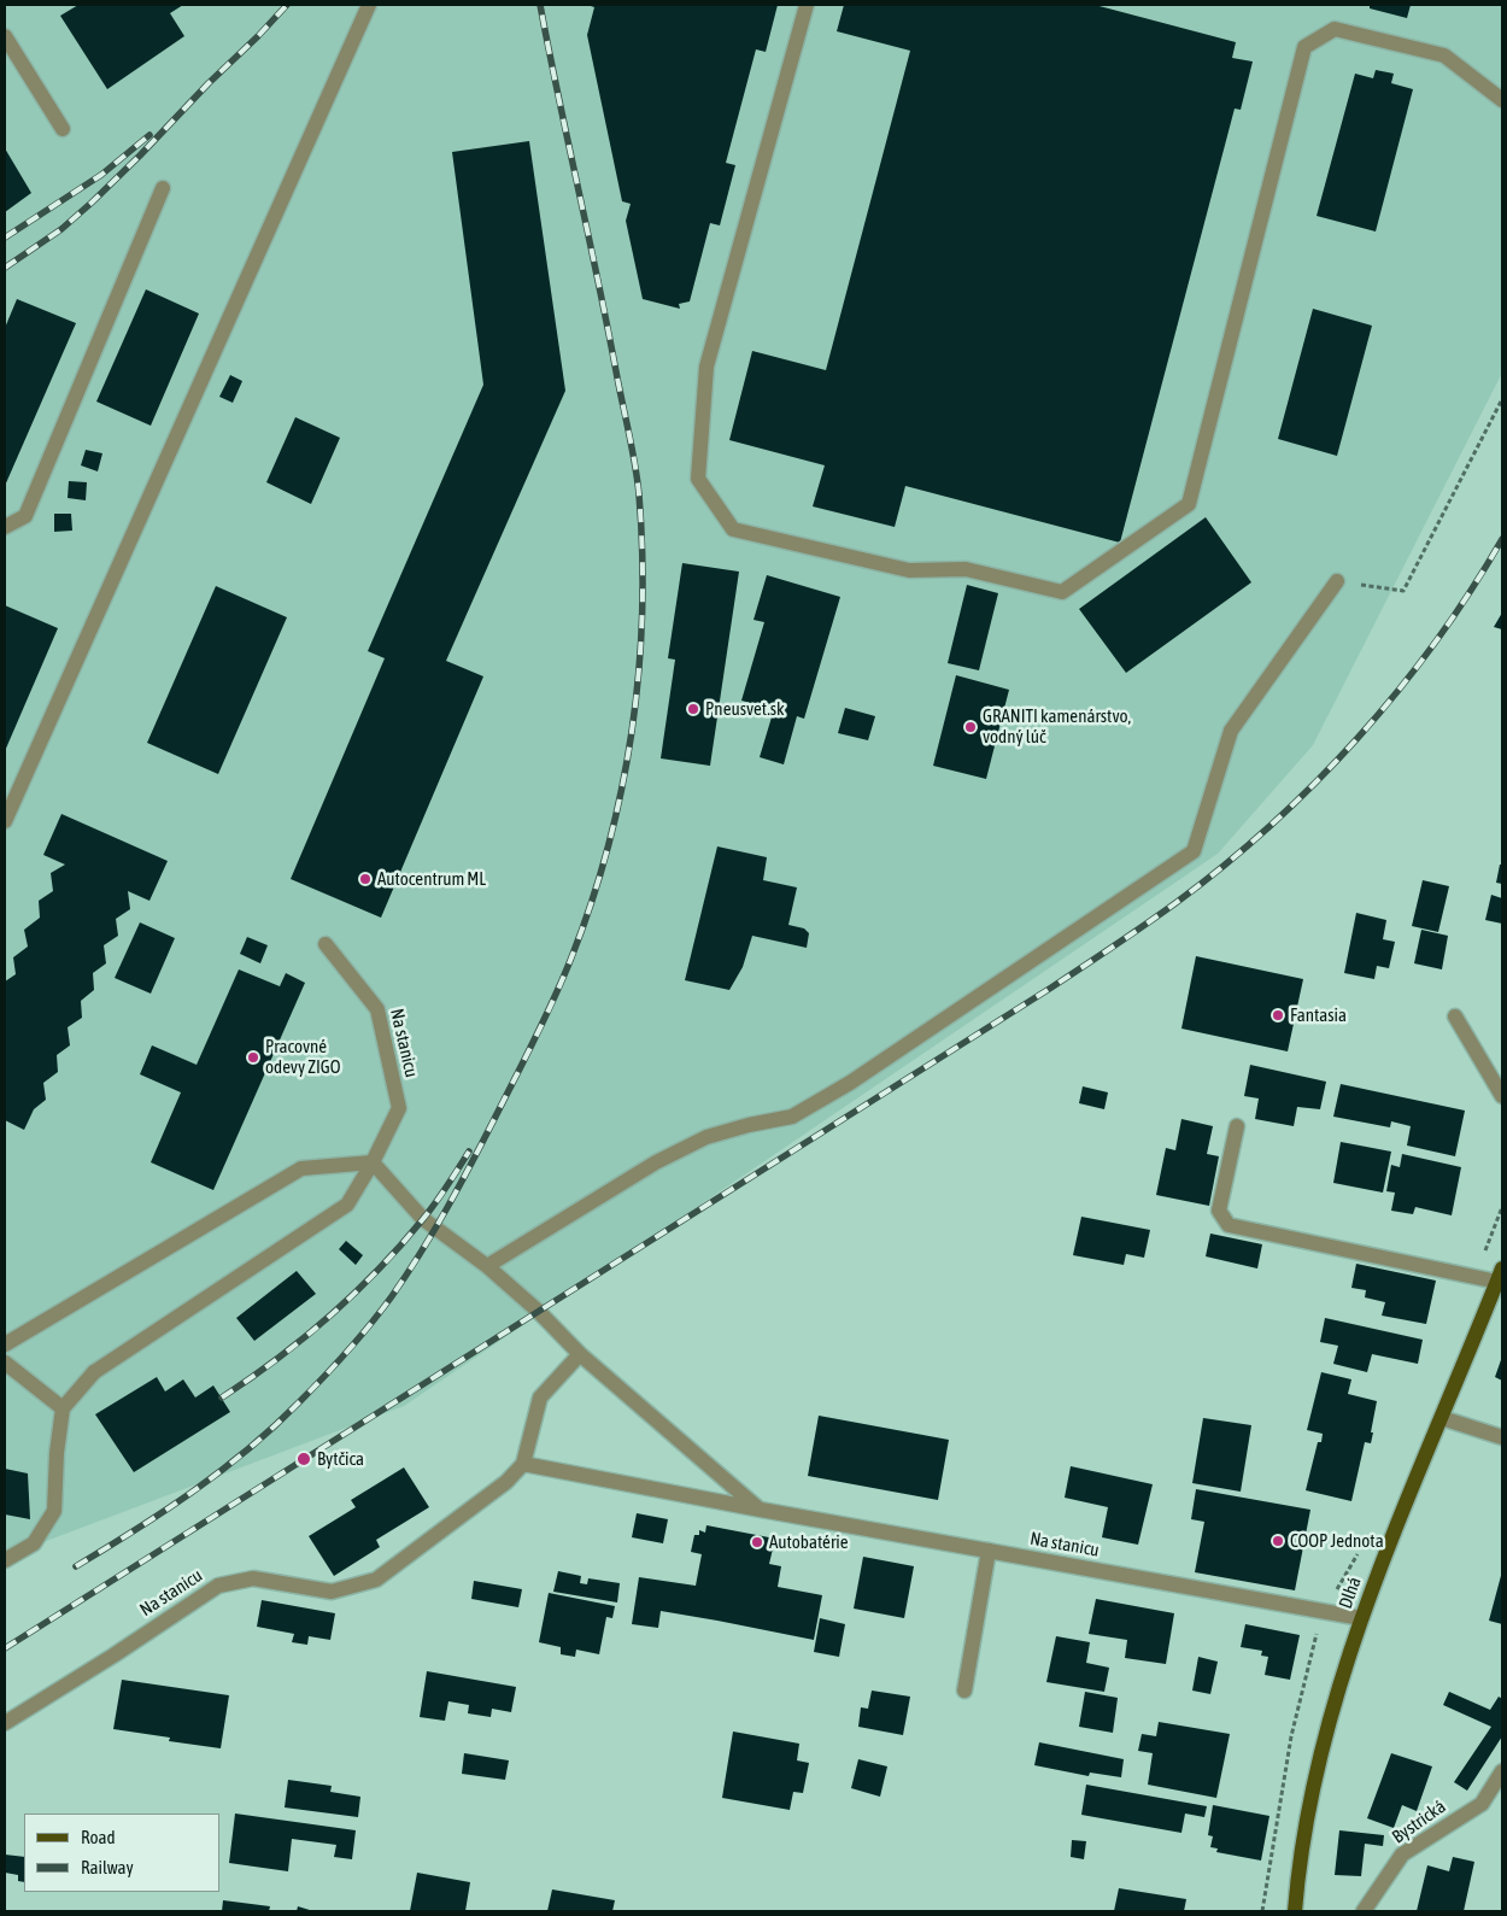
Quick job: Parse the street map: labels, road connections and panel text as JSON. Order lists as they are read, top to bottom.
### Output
{
  "streets": {
    "main road": ["Dlhá"],
    "street": ["Na stanicu", "Bystrická"]
  },
  "crossings": [
    ["Na stanicu", "Dlhá"]
  ],
  "places": [
    "Pneusvet.sk",
    "GRANITI kamenárstvo, vodný lúč",
    "Autocentrum ML",
    "Fantasia",
    "Pracovné odevy ZIGO",
    "Bytčica",
    "COOP Jednota",
    "Autobatérie"
  ],
  "legend": ["Road", "Railway"]
}
